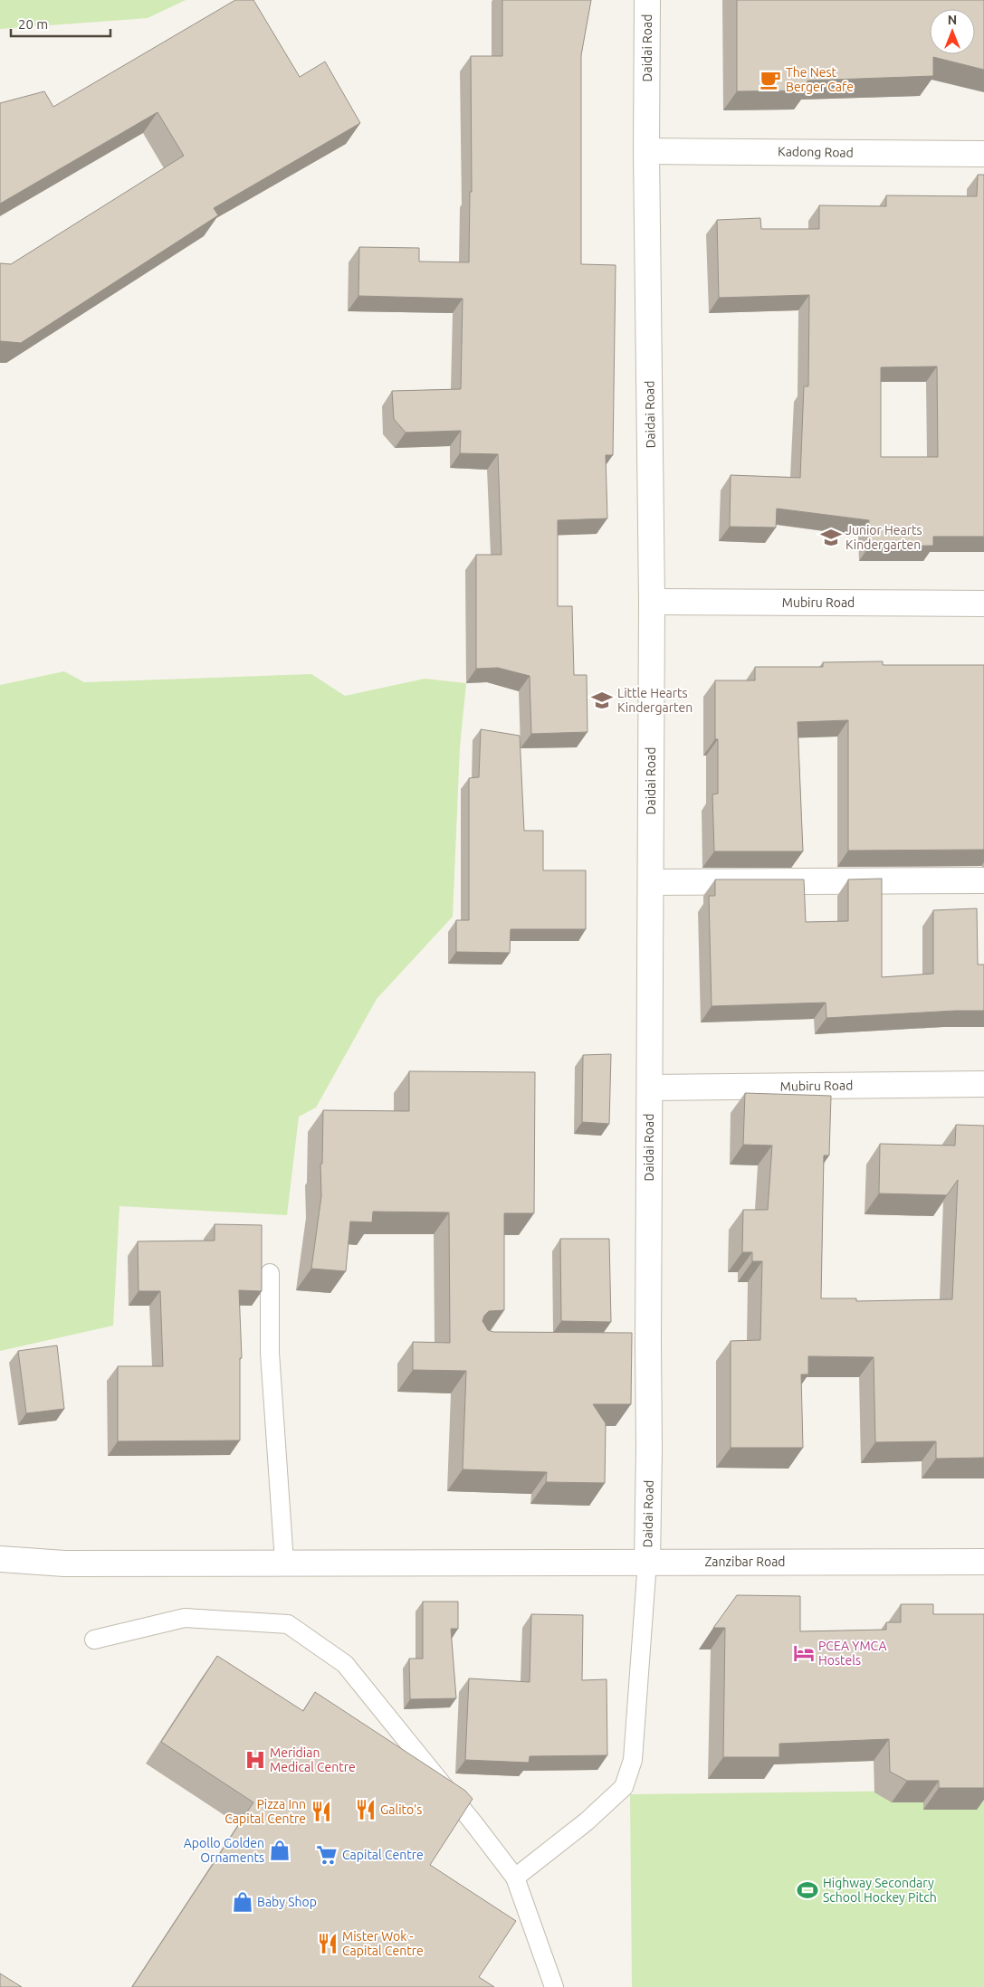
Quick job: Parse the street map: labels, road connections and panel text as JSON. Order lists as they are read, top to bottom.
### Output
{
  "streets": {
    "street": [
      "Daidai Road",
      "Kadong Road",
      "Mubiru Road",
      "Zanzibar Road"
    ]
  },
  "crossings": [
    ["Daidai Road", "Kadong Road"],
    ["Daidai Road", "Mubiru Road"],
    ["Daidai Road", "Zanzibar Road"]
  ],
  "places": {
    "cafe": ["The Nest Berger Cafe"],
    "school or university": ["Junior Hearts Kindergarten", "Little Hearts Kindergarten"],
    "hotel": ["PCEA YMCA Hostels"],
    "hospital": ["Meridian Medical Centre"],
    "restaurant": ["Galito's", "Pizza Inn Capital Centre", "Mister Wok - Capital Centre"],
    "shop": ["Apollo Golden Ornaments", "Baby Shop"],
    "supermarket": ["Capital Centre"],
    "sports": ["Highway Secondary School Hockey Pitch"]
  },
  "scale_bar": "20 m",
  "north": "top"
}
